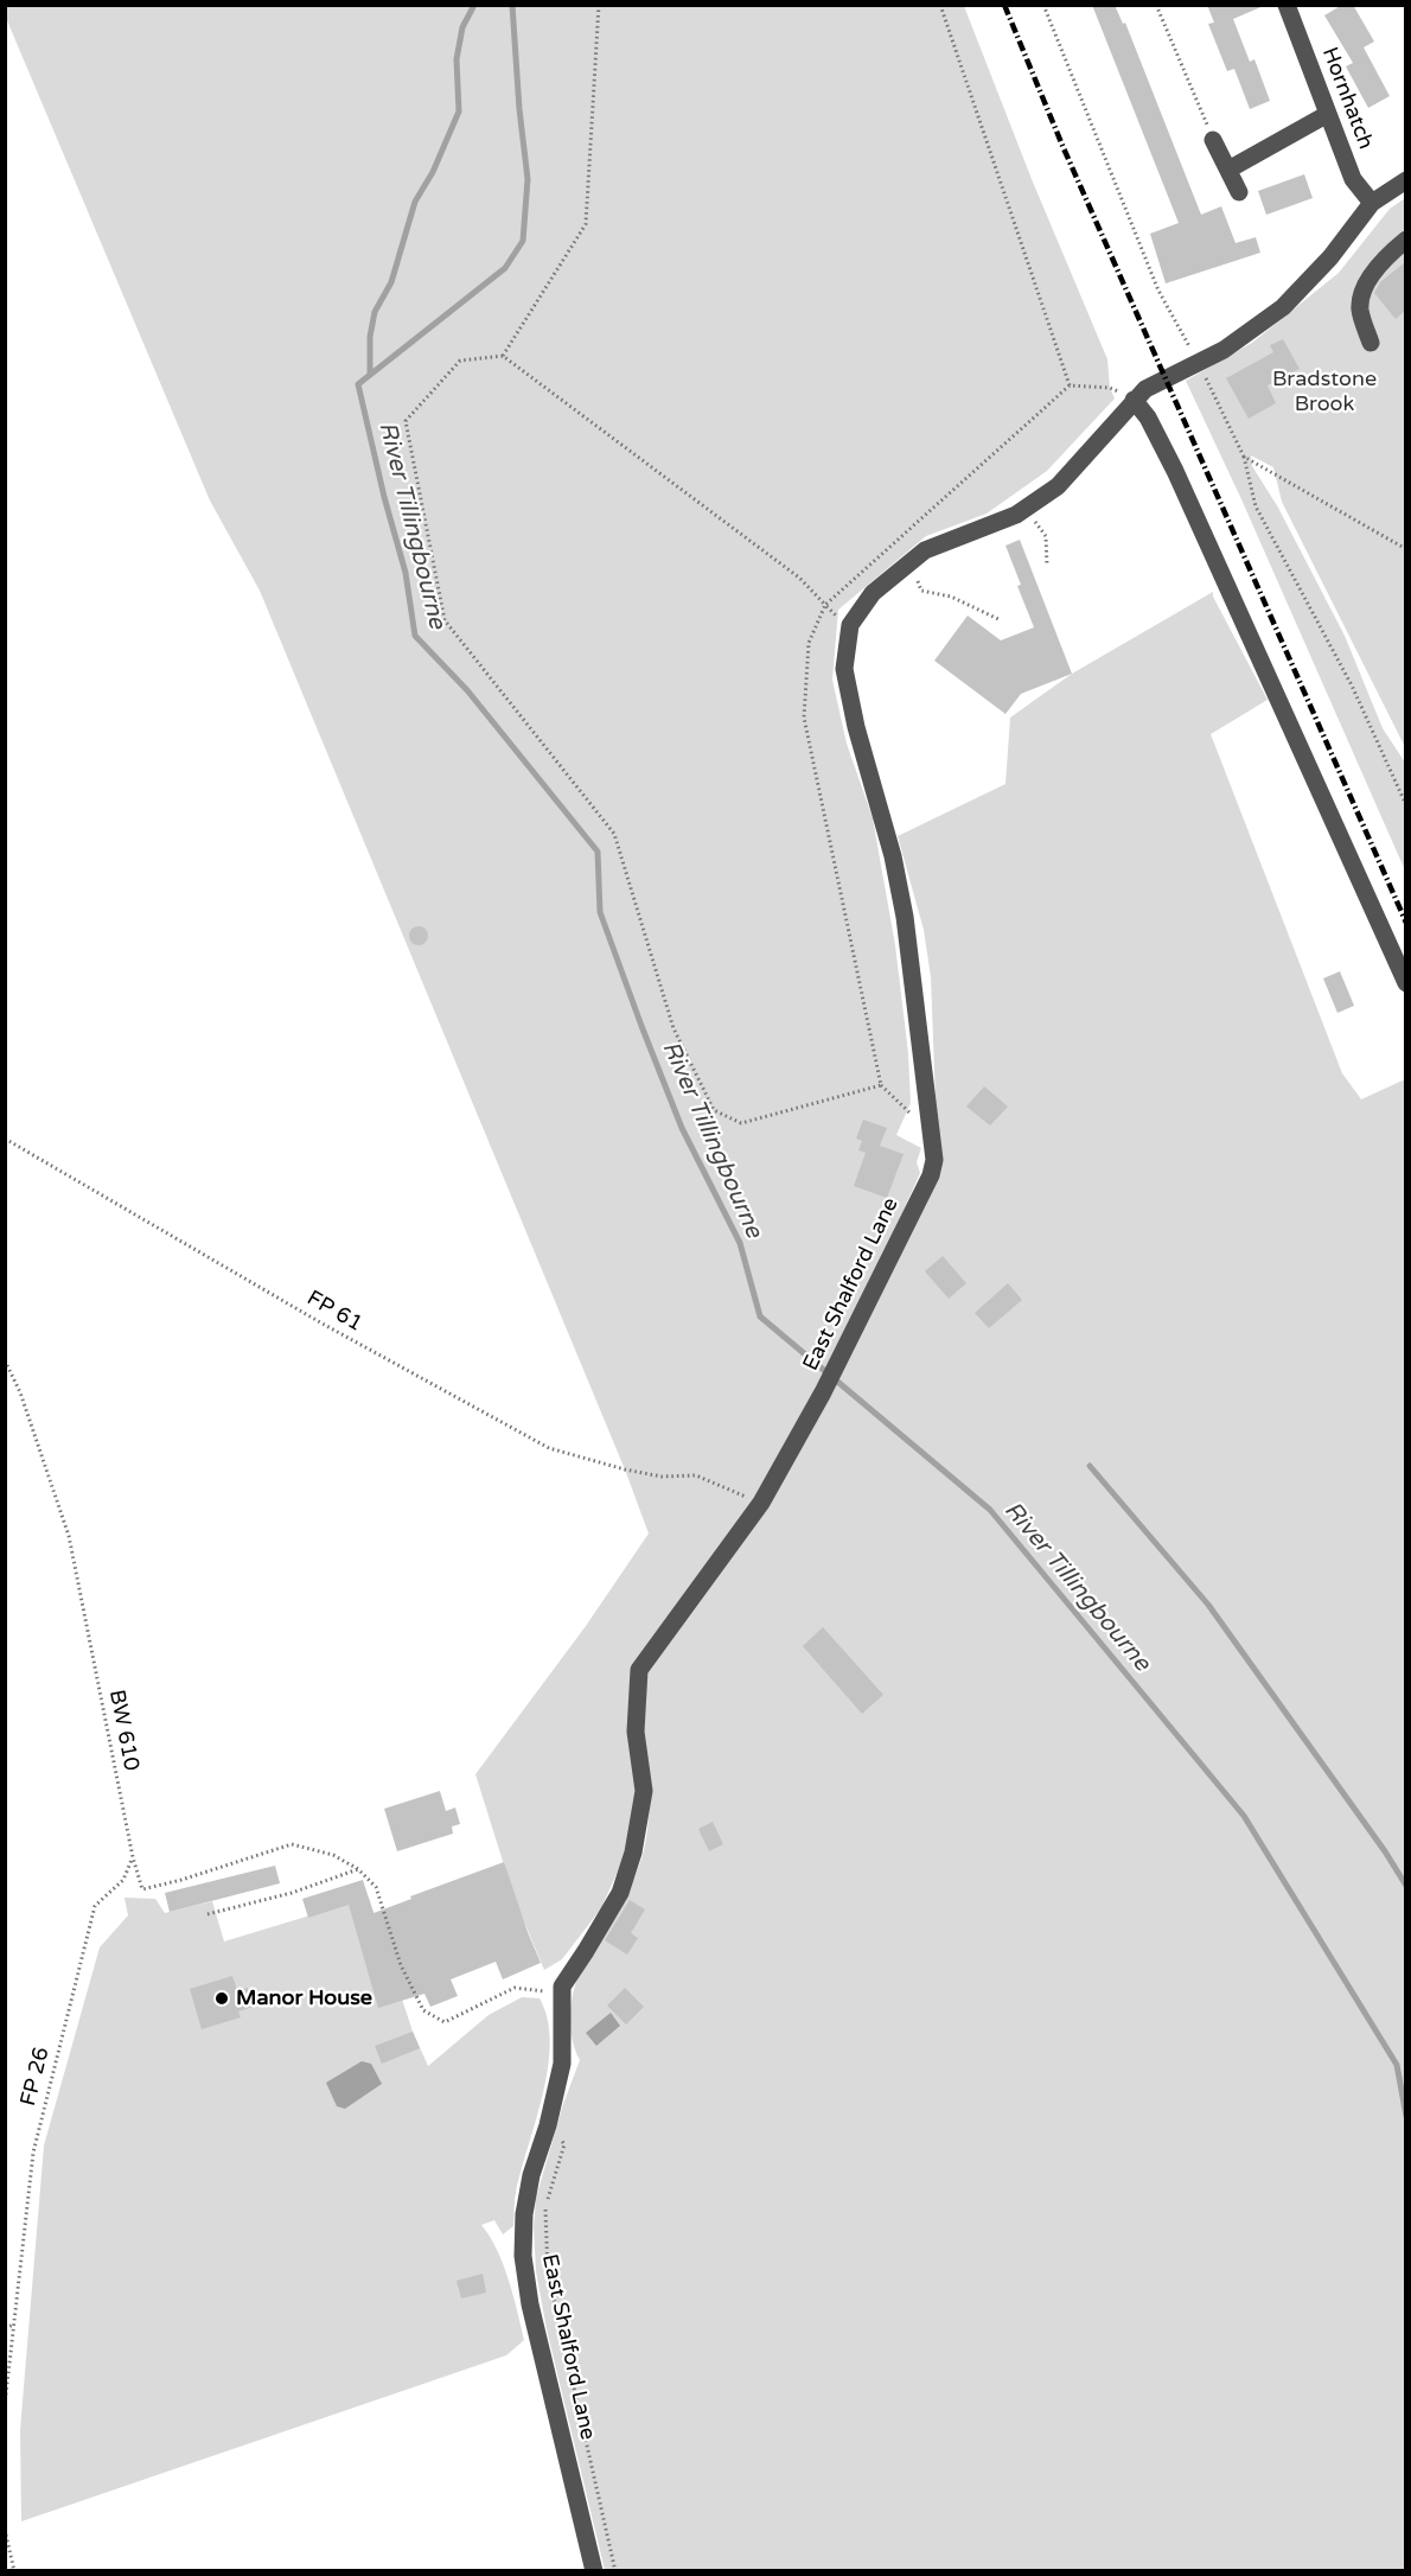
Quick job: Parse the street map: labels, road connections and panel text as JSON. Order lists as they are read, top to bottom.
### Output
{
  "streets": {
    "street": ["Hornhatch", "East Shalford Lane"],
    "path": ["FP 61", "BW 610", "FP 26"]
  },
  "crossings": [
    ["Hornhatch", "East Shalford Lane"],
    ["East Shalford Lane", "FP 61"],
    ["BW 610", "FP 26"]
  ],
  "water": ["River Tillingbourne"],
  "parks": ["Bradstone Brook"],
  "places": ["Manor House"]
}
